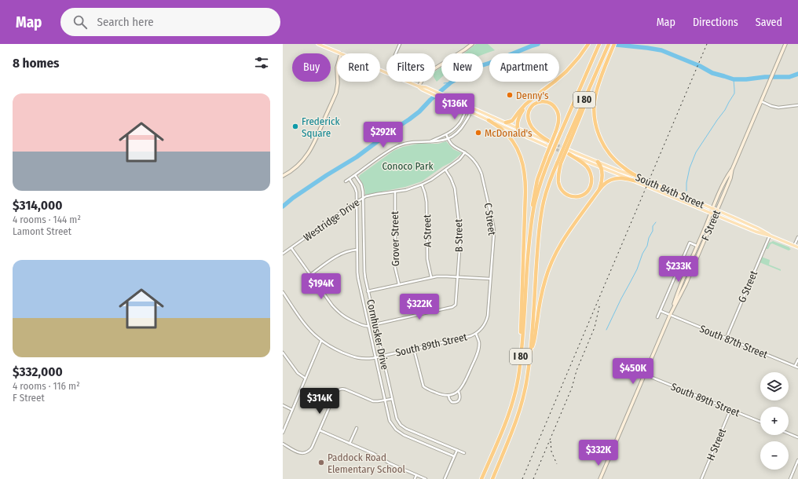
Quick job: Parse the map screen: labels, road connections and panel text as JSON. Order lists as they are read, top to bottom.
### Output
{
  "streets": {
    "highway": ["I 80"],
    "main road": ["South 84th Street"],
    "street": [
      "C Street",
      "Westridge Drive",
      "F Street",
      "A Street",
      "B Street",
      "Grover Street",
      "G Street",
      "Cornhusker Drive",
      "South 87th Street",
      "South 89th Street",
      "H Street"
    ]
  },
  "crossings": [
    ["South 84th Street", "F Street"],
    ["South 84th Street", "G Street"],
    ["C Street", "Westridge Drive"],
    ["C Street", "South 89th Street"],
    ["Westridge Drive", "A Street"],
    ["Westridge Drive", "B Street"],
    ["Westridge Drive", "Grover Street"],
    ["Westridge Drive", "Cornhusker Drive"],
    ["F Street", "South 87th Street"],
    ["F Street", "South 89th Street"],
    ["B Street", "Cornhusker Drive"],
    ["G Street", "South 87th Street"],
    ["Cornhusker Drive", "South 89th Street"],
    ["South 89th Street", "H Street"]
  ],
  "parks": ["Conoco Park"],
  "places": [
    "Denny's",
    "Frederick Square",
    "McDonald's",
    "Paddock Road Elementary School"
  ],
  "page": {
    "header": "Map",
    "search": "Search here",
    "nav": ["Map", "Directions", "Saved"],
    "heading": "8 homes",
    "chip": [
      "Buy",
      "Rent",
      "Filters",
      "New",
      "Apartment"
    ],
    "list": [
      {
        "name": "$314,000",
        "note": "4 rooms · 144 m² · Lamont Street"
      },
      {
        "name": "$332,000",
        "note": "4 rooms · 116 m² · F Street"
      }
    ],
    "price": [
      "$136K",
      "$292K",
      "$233K",
      "$194K",
      "$322K",
      "$450K",
      "$314K",
      "$332K"
    ],
    "map_buttons": ["+", "−"]
  }
}
